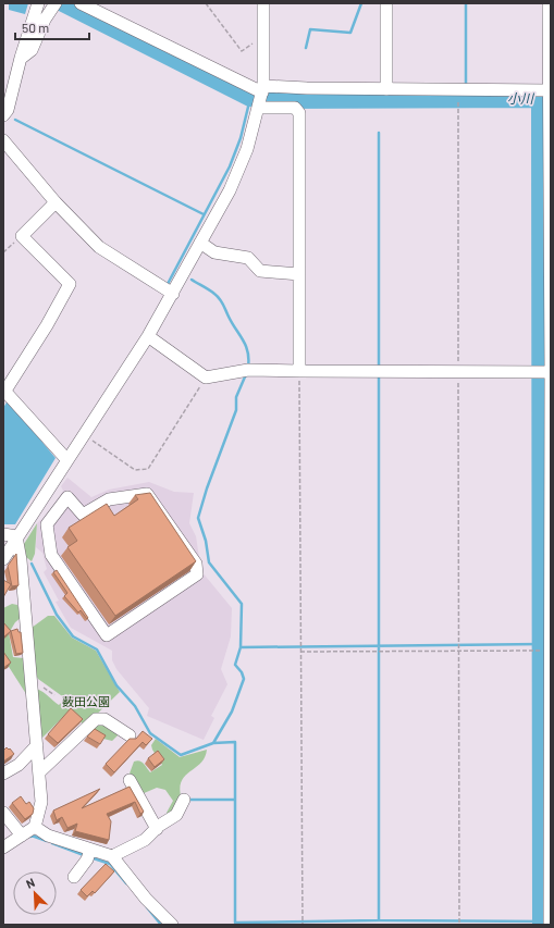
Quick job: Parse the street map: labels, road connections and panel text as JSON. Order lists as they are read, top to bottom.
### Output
{
  "water": ["小川"],
  "parks": ["薮田公園"],
  "scale_bar": "50 m",
  "north": "top left"
}
